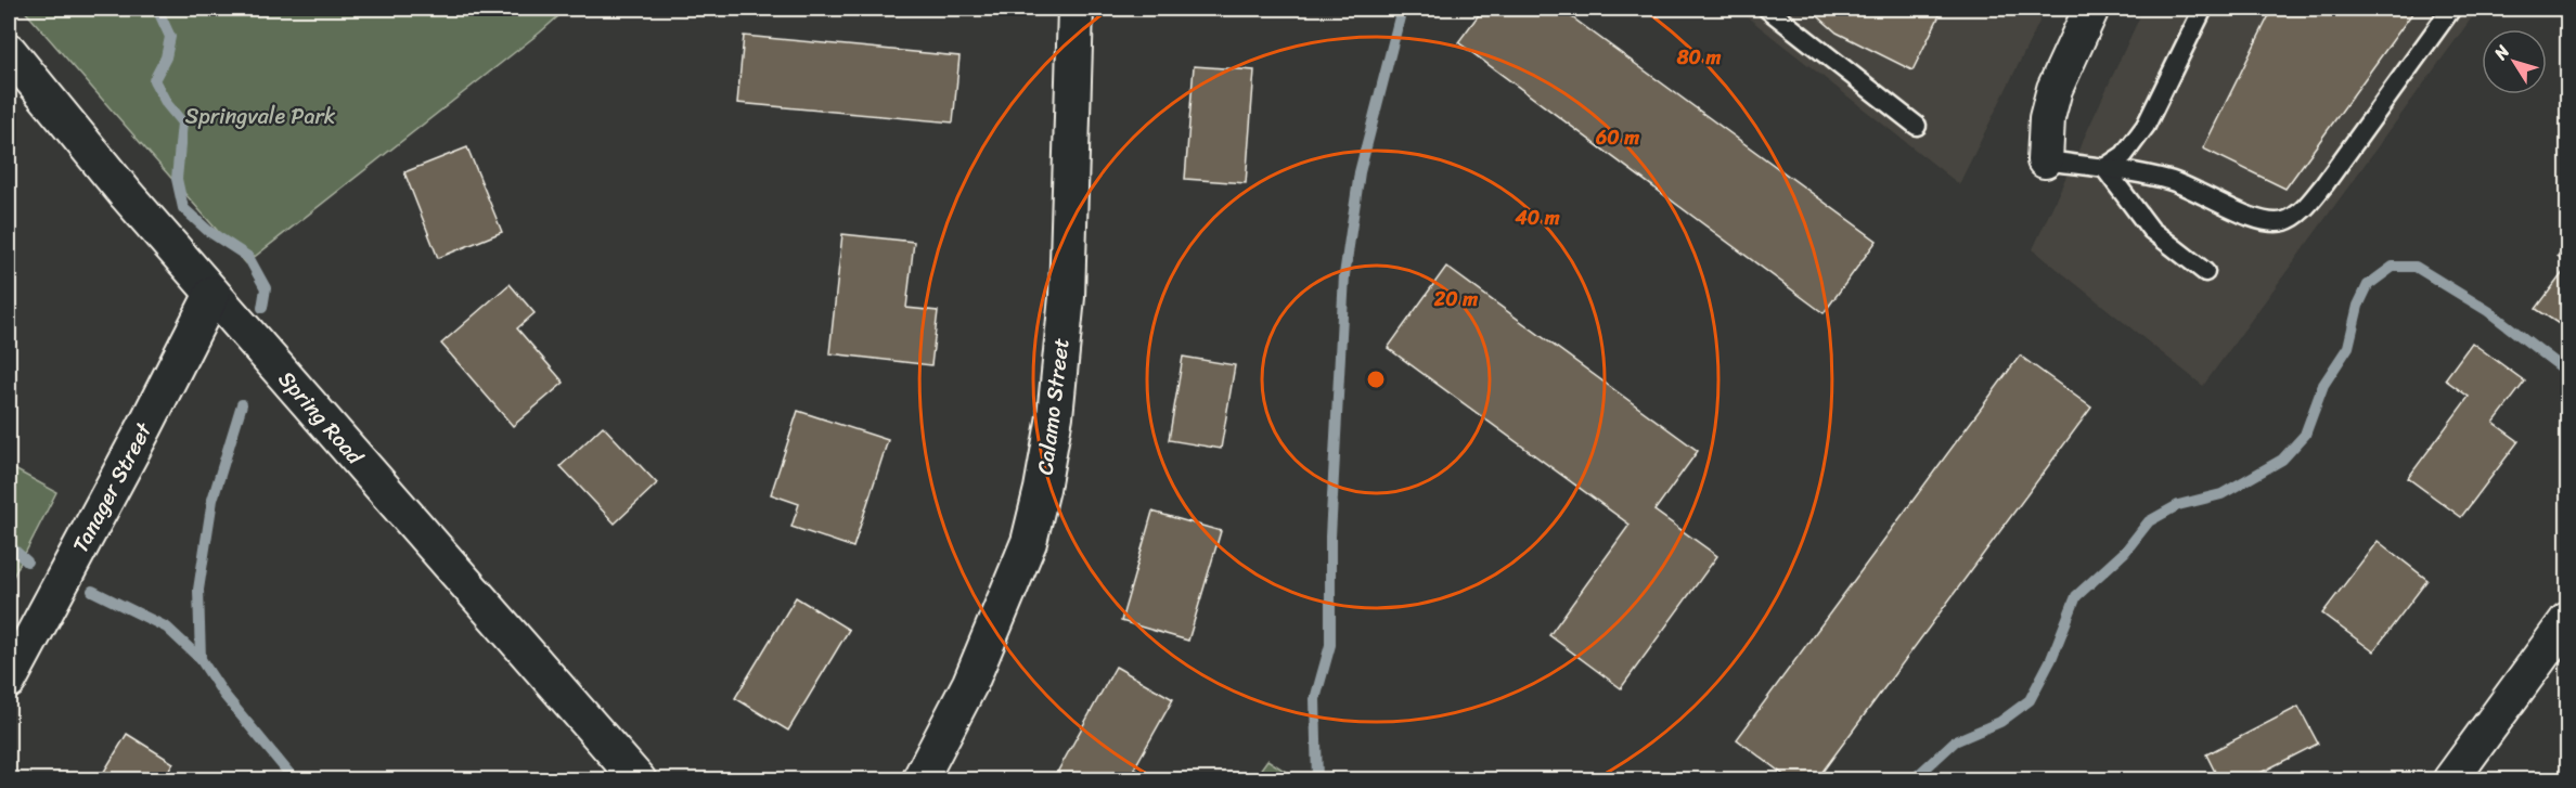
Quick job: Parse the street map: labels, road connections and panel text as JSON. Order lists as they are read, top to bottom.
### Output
{
  "streets": {
    "street": ["Calamo Street", "Spring Road", "Tanager Street"]
  },
  "crossings": [
    ["Spring Road", "Tanager Street"]
  ],
  "parks": ["Springvale Park"],
  "north": "top left",
  "rings": [
    "80 m",
    "60 m",
    "40 m",
    "20 m"
  ]
}
